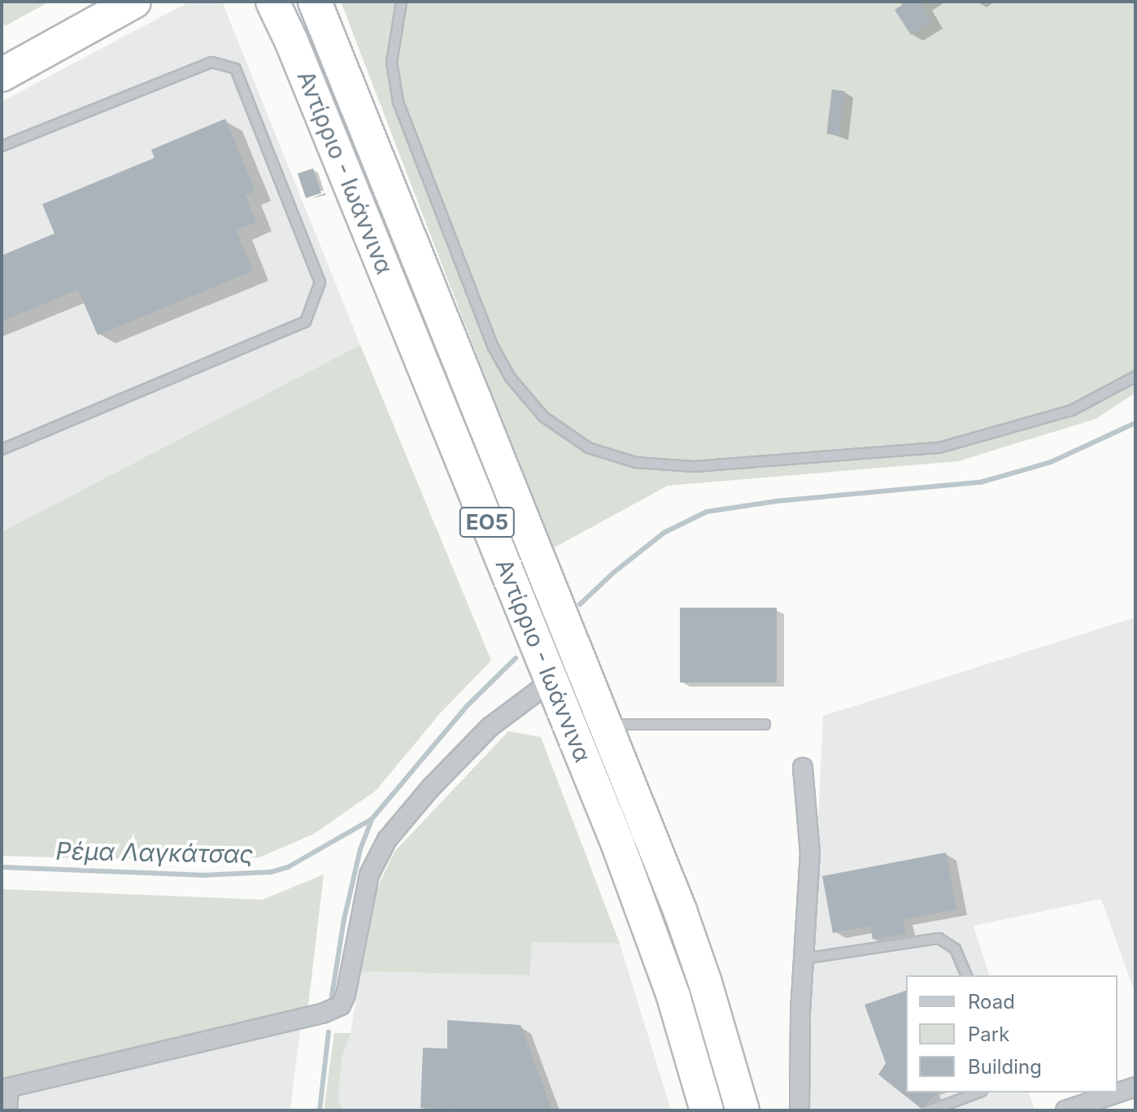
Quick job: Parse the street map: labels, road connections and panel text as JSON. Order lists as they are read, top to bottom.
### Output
{
  "streets": {
    "highway": ["Αντίρριο - Ιωάννινα", "ΕΟ5"]
  },
  "water": ["Ρέμα Λαγκάτσας"],
  "legend": ["Road", "Park", "Building"]
}
